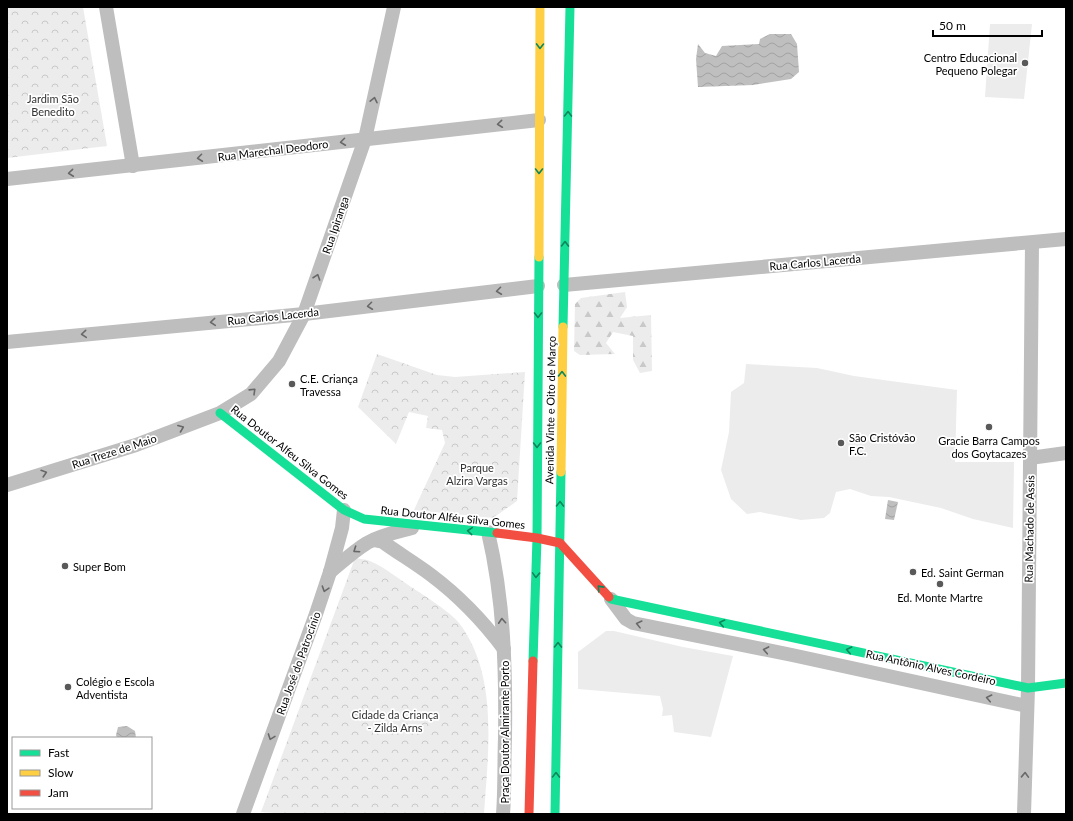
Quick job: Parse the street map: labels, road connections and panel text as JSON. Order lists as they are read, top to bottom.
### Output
{
  "streets": {
    "main road": [
      "Avenida Vinte e Oito de Março",
      "Rua Doutor Alfeu Silva Gomes",
      "Rua Doutor Alféu Silva Gomes",
      "Rua Antônio Alves Cordeiro"
    ],
    "street": [
      "Rua Marechal Deodoro",
      "Rua Ipiranga",
      "Rua Carlos Lacerda",
      "Rua Treze de Maio",
      "Rua Machado de Assis",
      "Rua José do Patrocínio",
      "Praça Doutor Almirante Porto"
    ]
  },
  "crossings": [
    ["Rua Marechal Deodoro", "Rua Ipiranga"],
    ["Rua Marechal Deodoro", "Avenida Vinte e Oito de Março"],
    ["Rua Ipiranga", "Rua Carlos Lacerda"],
    ["Rua Ipiranga", "Rua Treze de Maio"],
    ["Rua Ipiranga", "Rua Doutor Alfeu Silva Gomes"],
    ["Rua Carlos Lacerda", "Avenida Vinte e Oito de Março"],
    ["Rua Carlos Lacerda", "Rua Machado de Assis"],
    ["Avenida Vinte e Oito de Março", "Rua Doutor Alféu Silva Gomes"],
    ["Avenida Vinte e Oito de Março", "Rua Antônio Alves Cordeiro"],
    ["Rua Treze de Maio", "Rua Doutor Alfeu Silva Gomes"],
    ["Rua Doutor Alfeu Silva Gomes", "Rua Doutor Alféu Silva Gomes"],
    ["Rua Doutor Alfeu Silva Gomes", "Rua José do Patrocínio"],
    ["Rua Doutor Alféu Silva Gomes", "Rua José do Patrocínio"],
    ["Rua Doutor Alféu Silva Gomes", "Rua Antônio Alves Cordeiro"],
    ["Rua Doutor Alféu Silva Gomes", "Praça Doutor Almirante Porto"],
    ["Rua Machado de Assis", "Rua Antônio Alves Cordeiro"]
  ],
  "one_way": [
    "Rua Marechal Deodoro",
    "Rua Ipiranga",
    "Rua Carlos Lacerda",
    "Rua Treze de Maio",
    "Rua José do Patrocínio",
    "Rua Antônio Alves Cordeiro"
  ],
  "parks": ["Jardim São Benedito", "Parque Alzira Vargas", "Cidade da Criança - Zilda Arns"],
  "places": [
    "Centro Educacional Pequeno Polegar",
    "C.E. Criança Travessa",
    "Gracie Barra Campos dos Goytacazes",
    "São Cristóvão F.C.",
    "Super Bom",
    "Ed. Saint German",
    "Ed. Monte Martre",
    "Colégio e Escola Adventista"
  ],
  "legend": ["Fast", "Slow", "Jam"],
  "scale_bar": "50 m"
}
